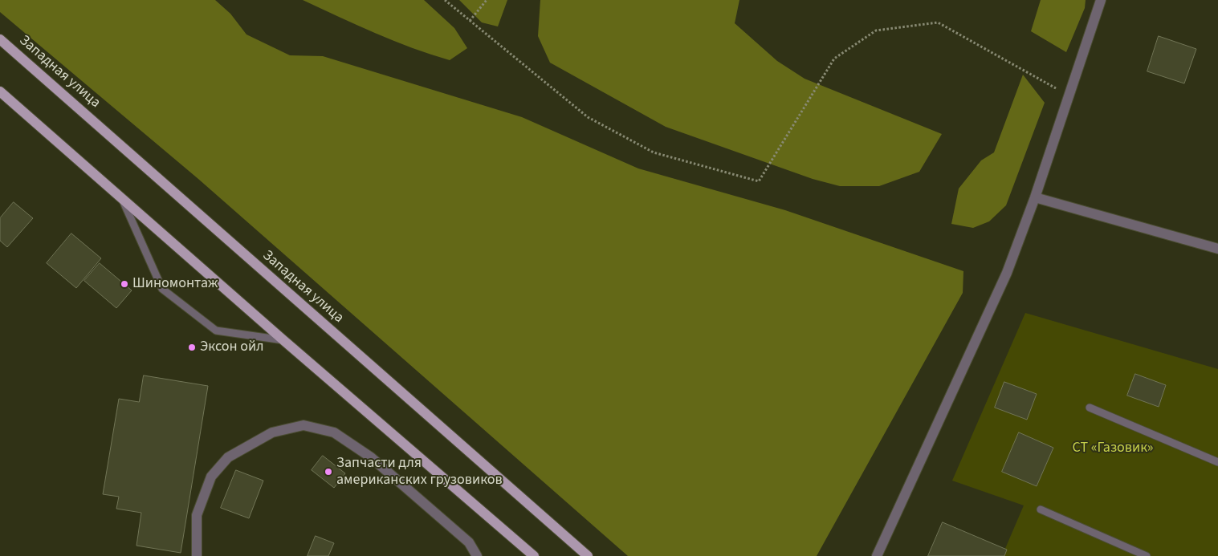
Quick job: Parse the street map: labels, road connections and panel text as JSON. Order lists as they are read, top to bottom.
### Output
{
  "streets": {
    "main road": ["Западная улица"]
  },
  "parks": ["СТ «Газовик»"],
  "places": ["Шиномонтаж", "Эксон ойл", "Запчасти для американских грузовиков"]
}
